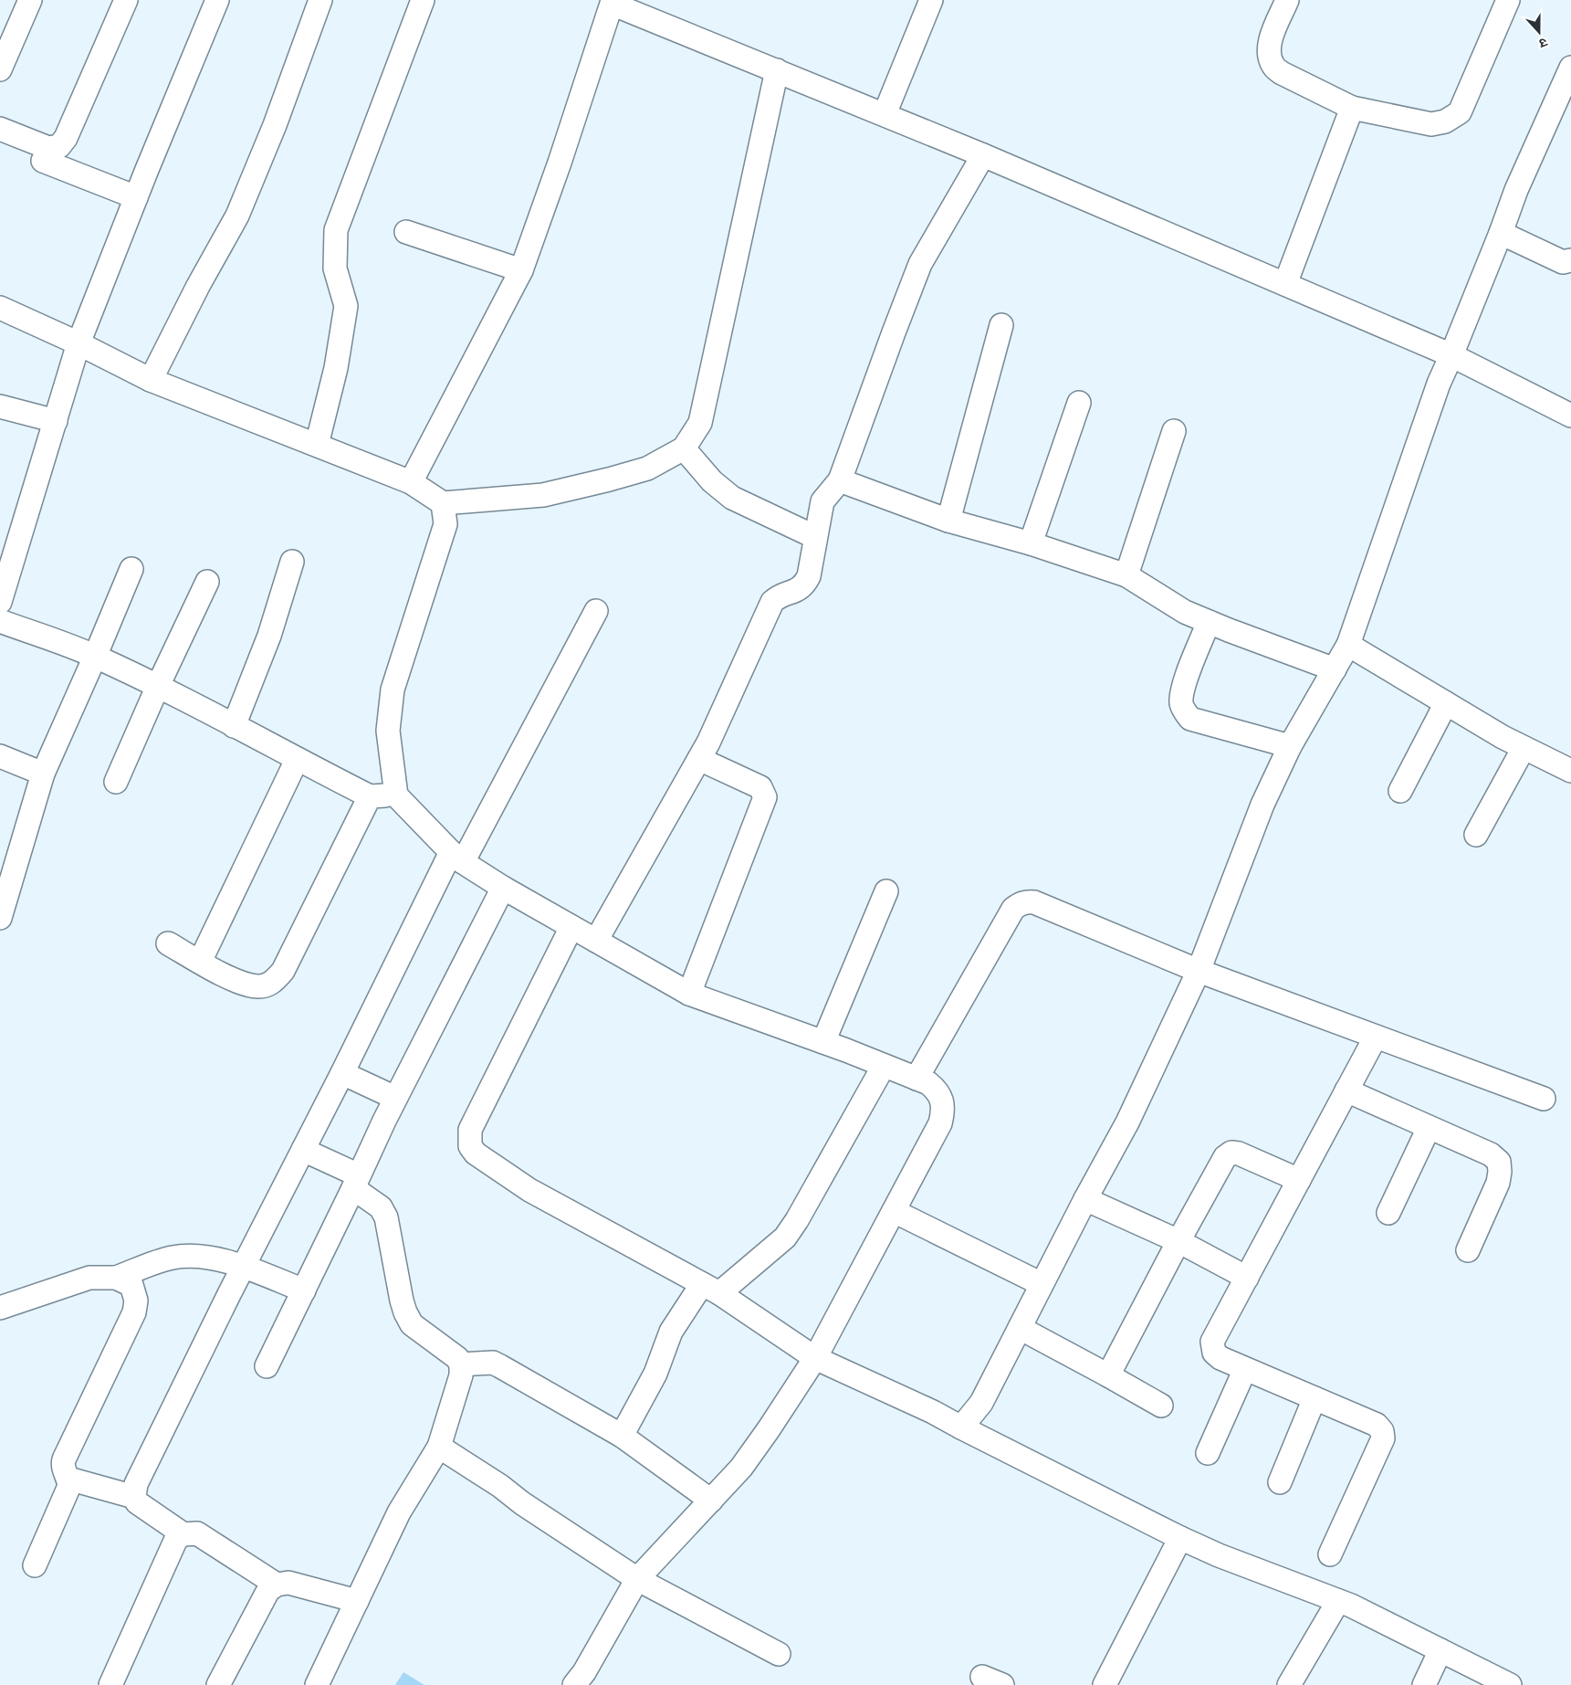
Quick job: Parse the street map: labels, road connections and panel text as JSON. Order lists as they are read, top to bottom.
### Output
{
  "north": "bottom"
}
